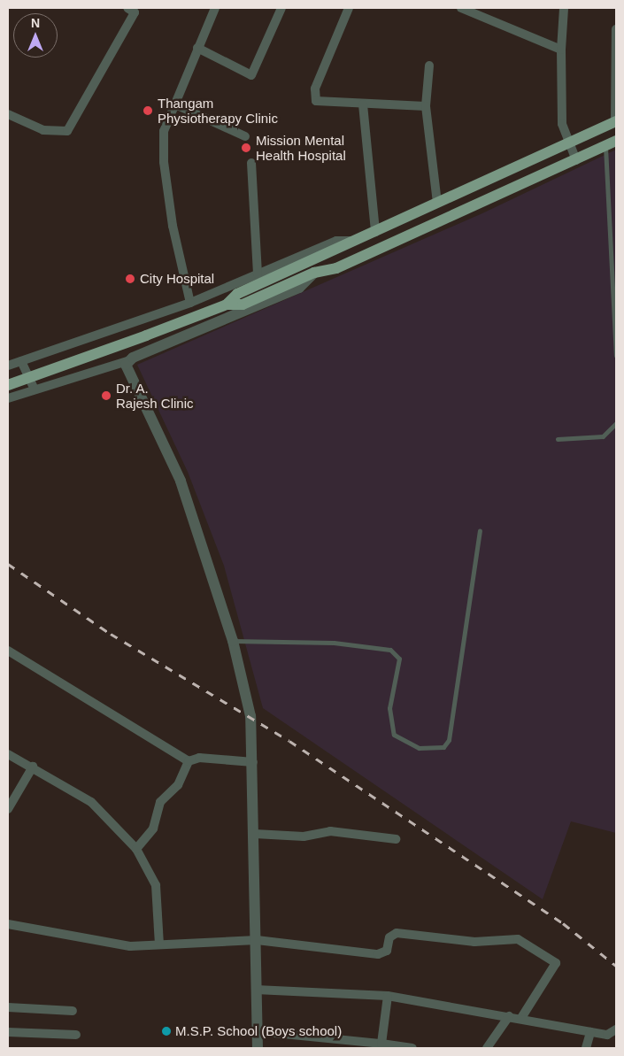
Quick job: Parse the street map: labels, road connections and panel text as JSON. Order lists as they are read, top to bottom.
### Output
{
  "places": [
    "Thangam Physiotherapy Clinic",
    "Mission Mental Health Hospital",
    "City Hospital",
    "Dr. A. Rajesh Clinic",
    "M.S.P. School (Boys school)"
  ],
  "north": "top"
}
